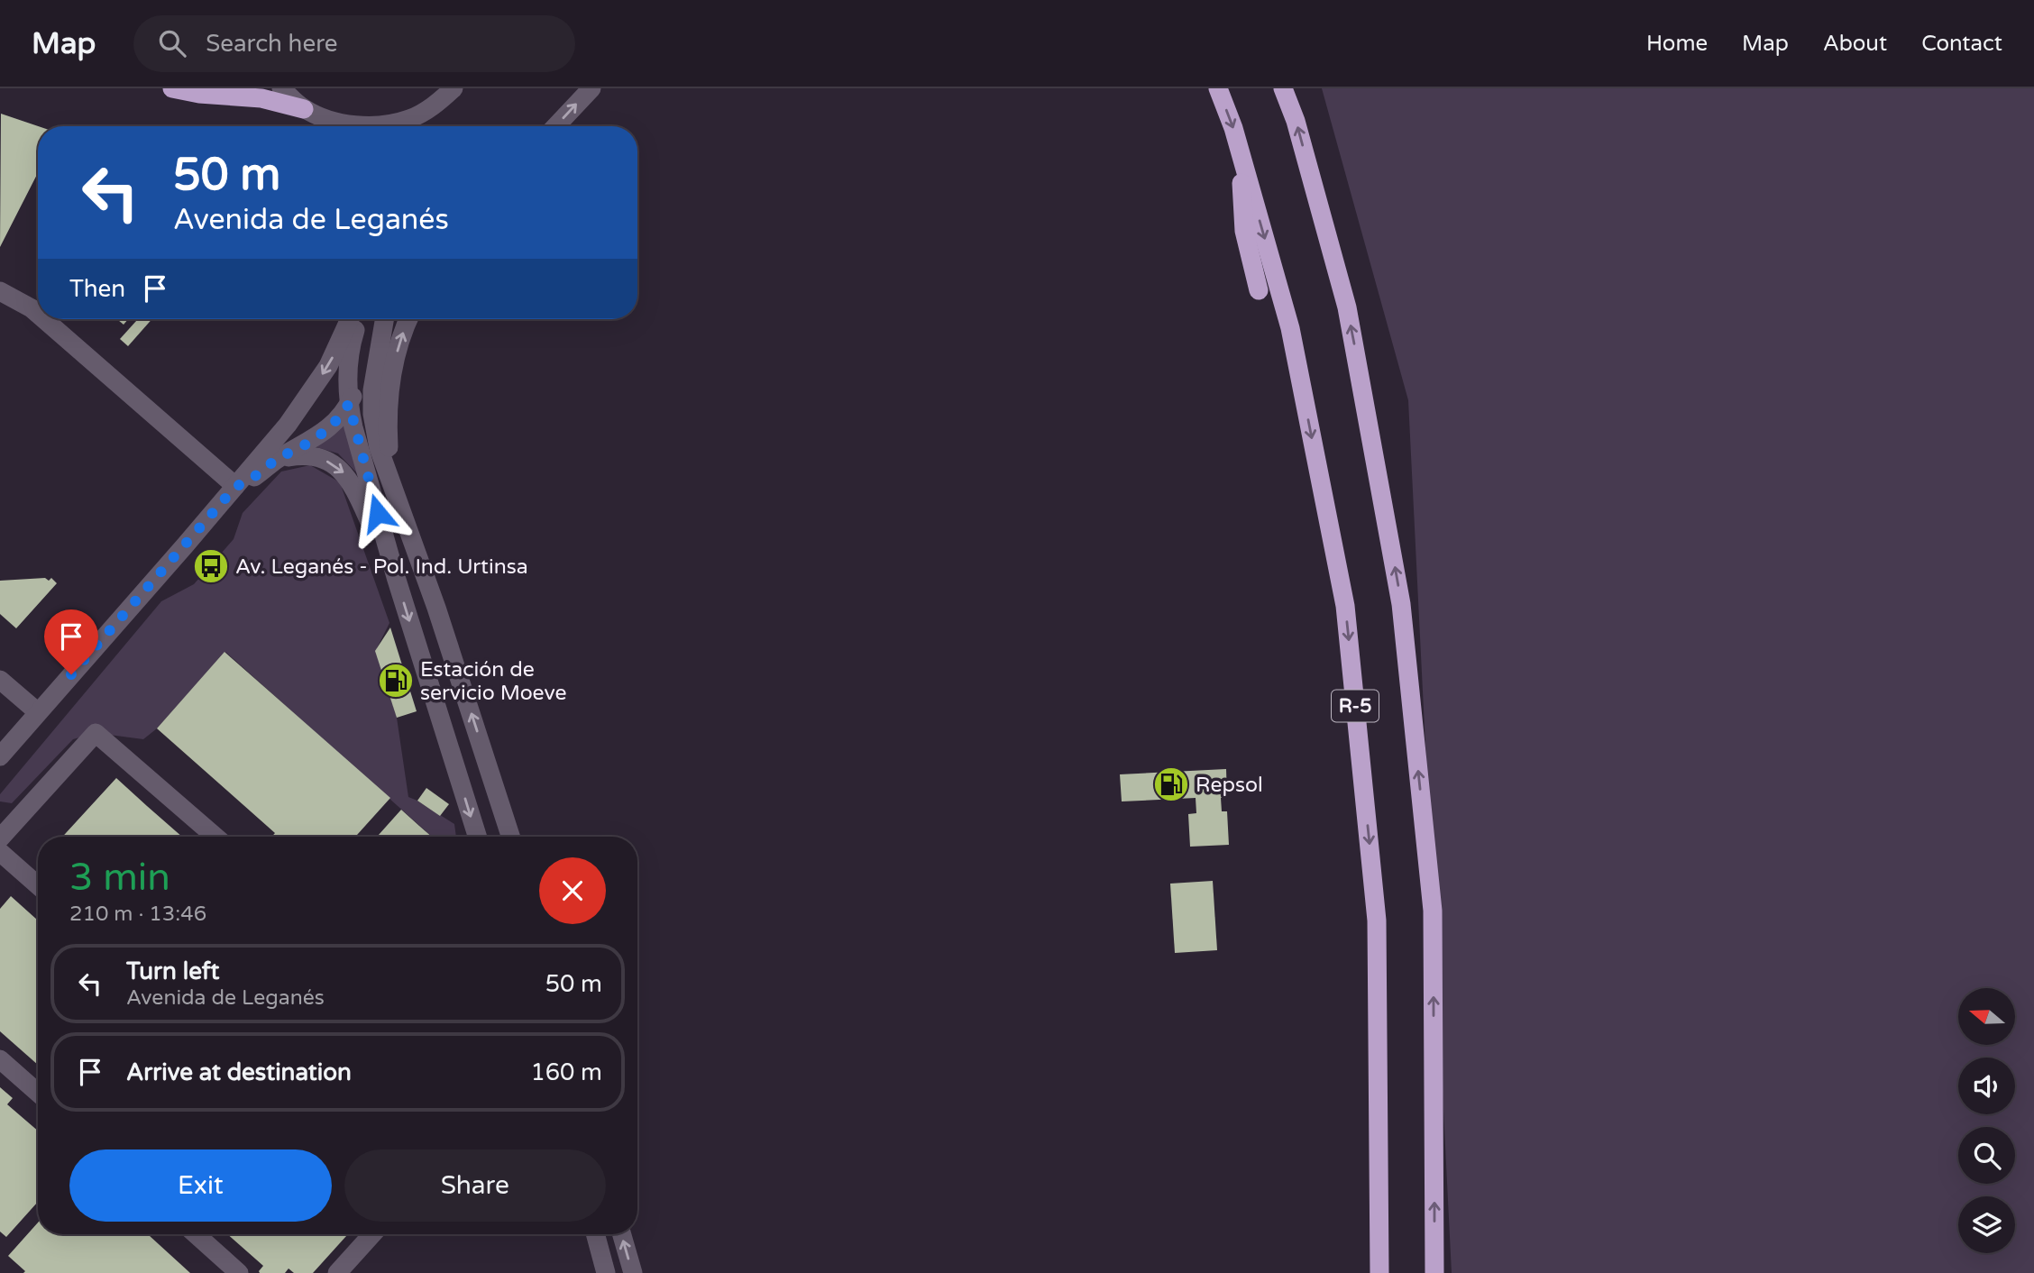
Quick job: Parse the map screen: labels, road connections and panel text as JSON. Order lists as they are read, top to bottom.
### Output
{
  "streets": {
    "highway": ["R-5"]
  },
  "places": {
    "bus stop": ["Av. Leganés - Pol. Ind. Urtinsa"],
    "fuel station": ["Estación de servicio Moeve", "Repsol"]
  },
  "north": "left",
  "page": {
    "header": "Map",
    "search": "Search here",
    "nav": [
      "Home",
      "Map",
      "About",
      "Contact"
    ],
    "turn": ["50 m", "Avenida de Leganés"],
    "then": "Then",
    "heading": ["3 min", "210 m · 13:46"],
    "list": [
      {
        "name": "Turn left",
        "note": "Avenida de Leganés",
        "value": "50 m"
      },
      {
        "name": "Arrive at destination",
        "value": "160 m"
      }
    ],
    "buttons": ["Exit", "Share"]
  }
}
